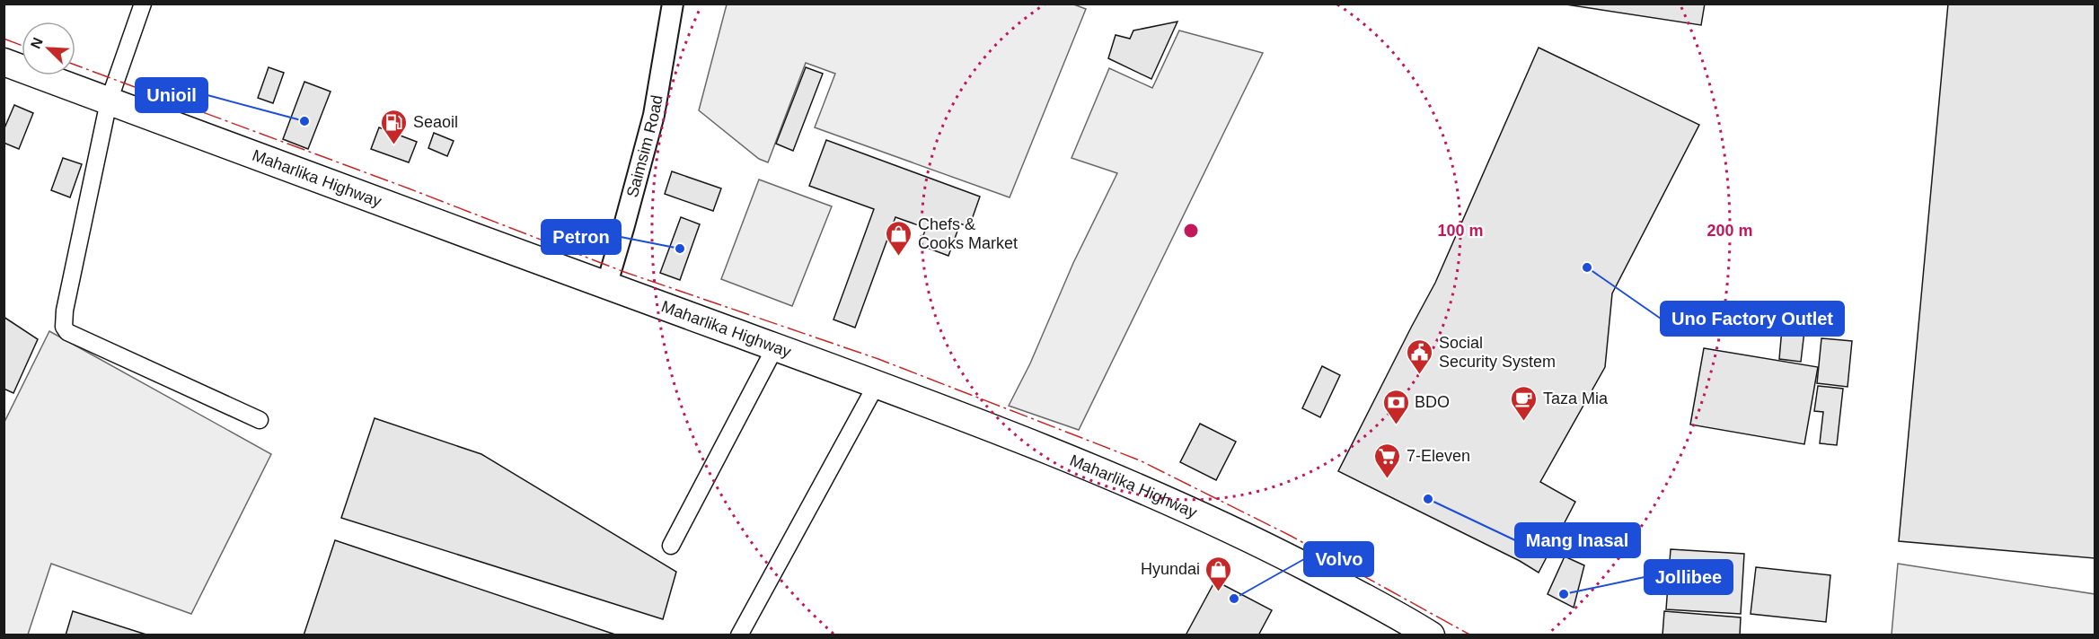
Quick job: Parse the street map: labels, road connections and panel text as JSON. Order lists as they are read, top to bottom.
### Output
{
  "streets": {
    "highway": ["Maharlika Highway"],
    "street": ["Saimsim Road"]
  },
  "crossings": [
    ["Saimsim Road", "Maharlika Highway"]
  ],
  "places": {
    "other": [
      "Unioil",
      "Petron",
      "Uno Factory Outlet",
      "Mang Inasal",
      "Jollibee",
      "Volvo"
    ],
    "fuel station": ["Seaoil"],
    "shop": ["Chefs & Cooks Market", "Hyundai"],
    "public building": ["Social Security System"],
    "cafe": ["Taza Mia"],
    "bank": ["BDO"],
    "supermarket": ["7-Eleven"]
  },
  "north": "top left",
  "rings": ["100 m", "200 m"]
}
